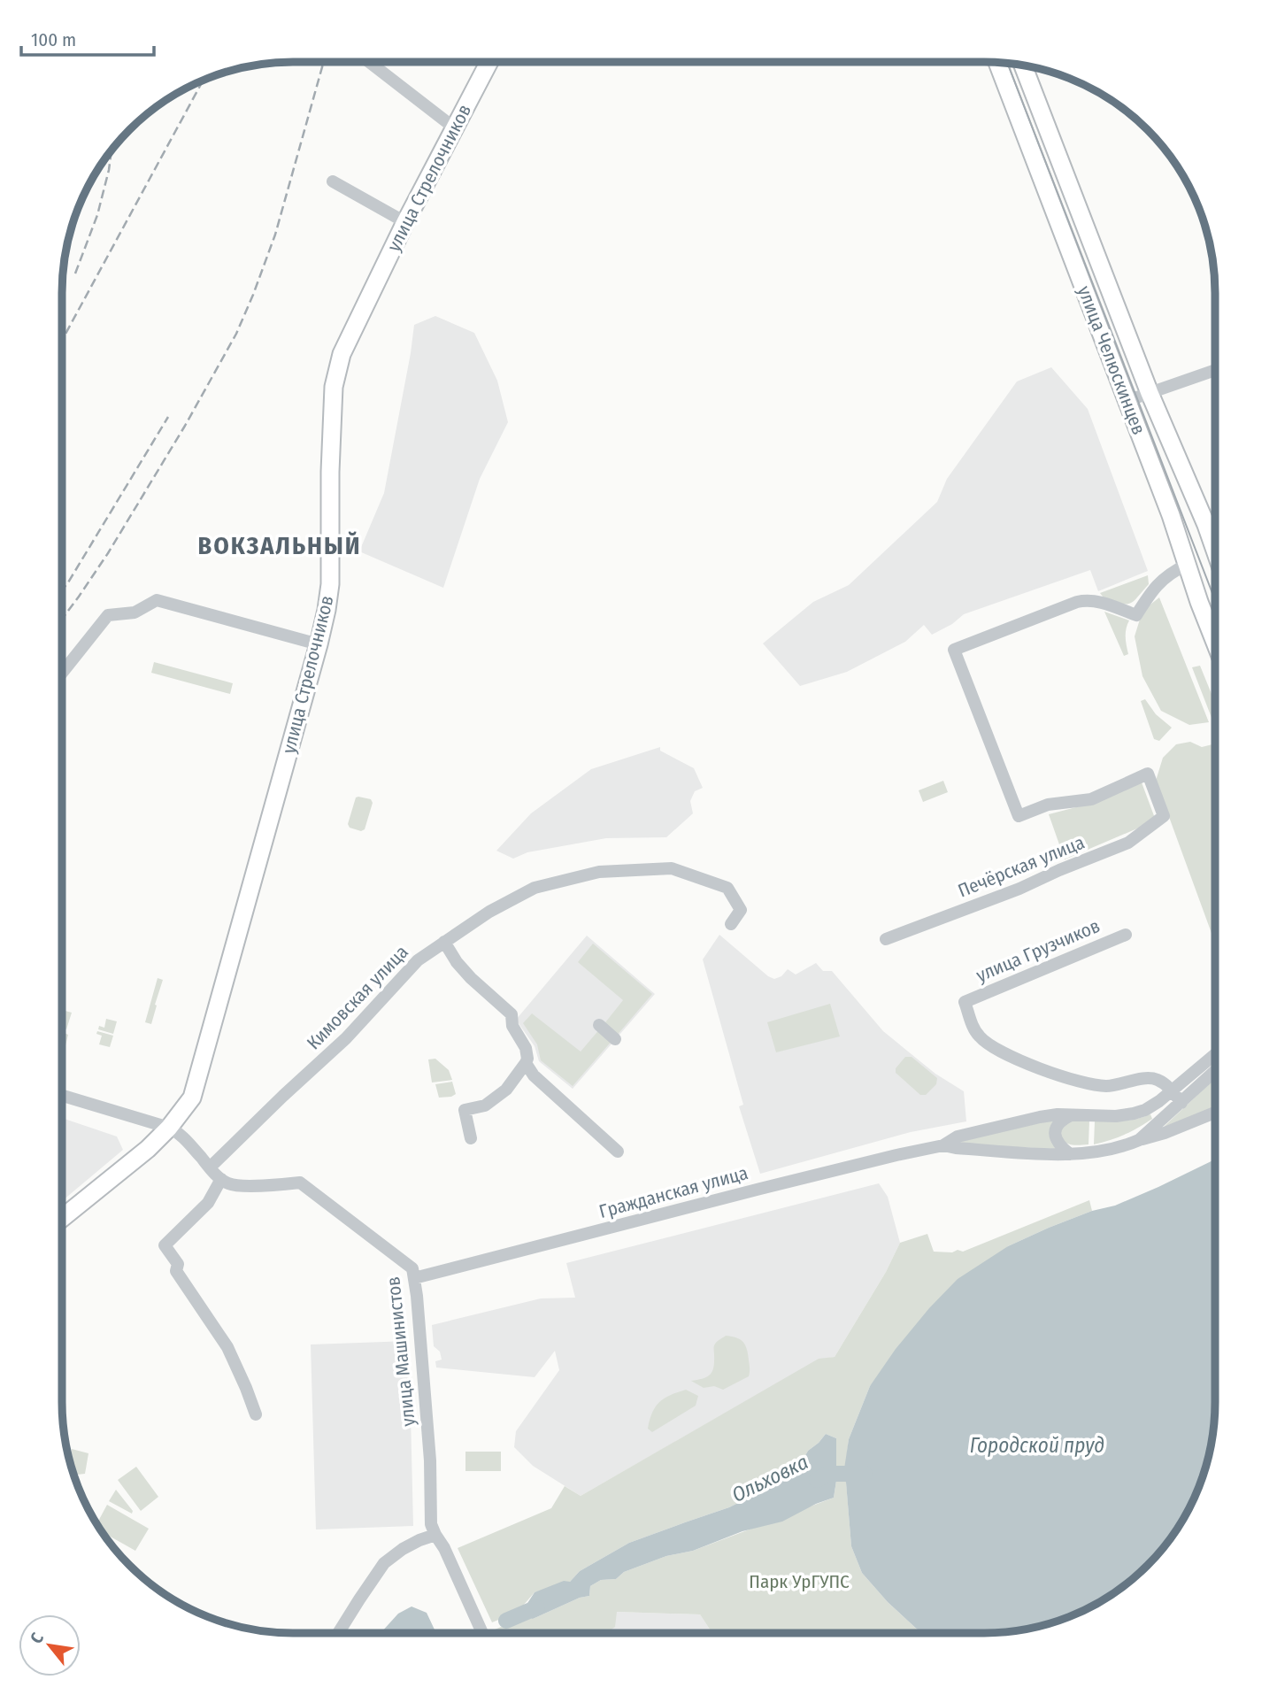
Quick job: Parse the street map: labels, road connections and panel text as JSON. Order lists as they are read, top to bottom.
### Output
{
  "streets": {
    "main road": ["улица Стрелочников", "улица Челюскинцев"],
    "street": [
      "Печёрская улица",
      "улица Грузчиков",
      "Кимовская улица",
      "Гражданская улица",
      "улица Машинистов"
    ]
  },
  "crossings": [
    ["улица Челюскинцев", "Печёрская улица"],
    ["улица Грузчиков", "Гражданская улица"],
    ["Гражданская улица", "улица Машинистов"]
  ],
  "districts": ["ВОКЗАЛЬНЫЙ"],
  "water": ["Городской пруд", "Ольховка"],
  "parks": ["Парк УрГУПС"],
  "scale_bar": "100 m",
  "north": "top left"
}
